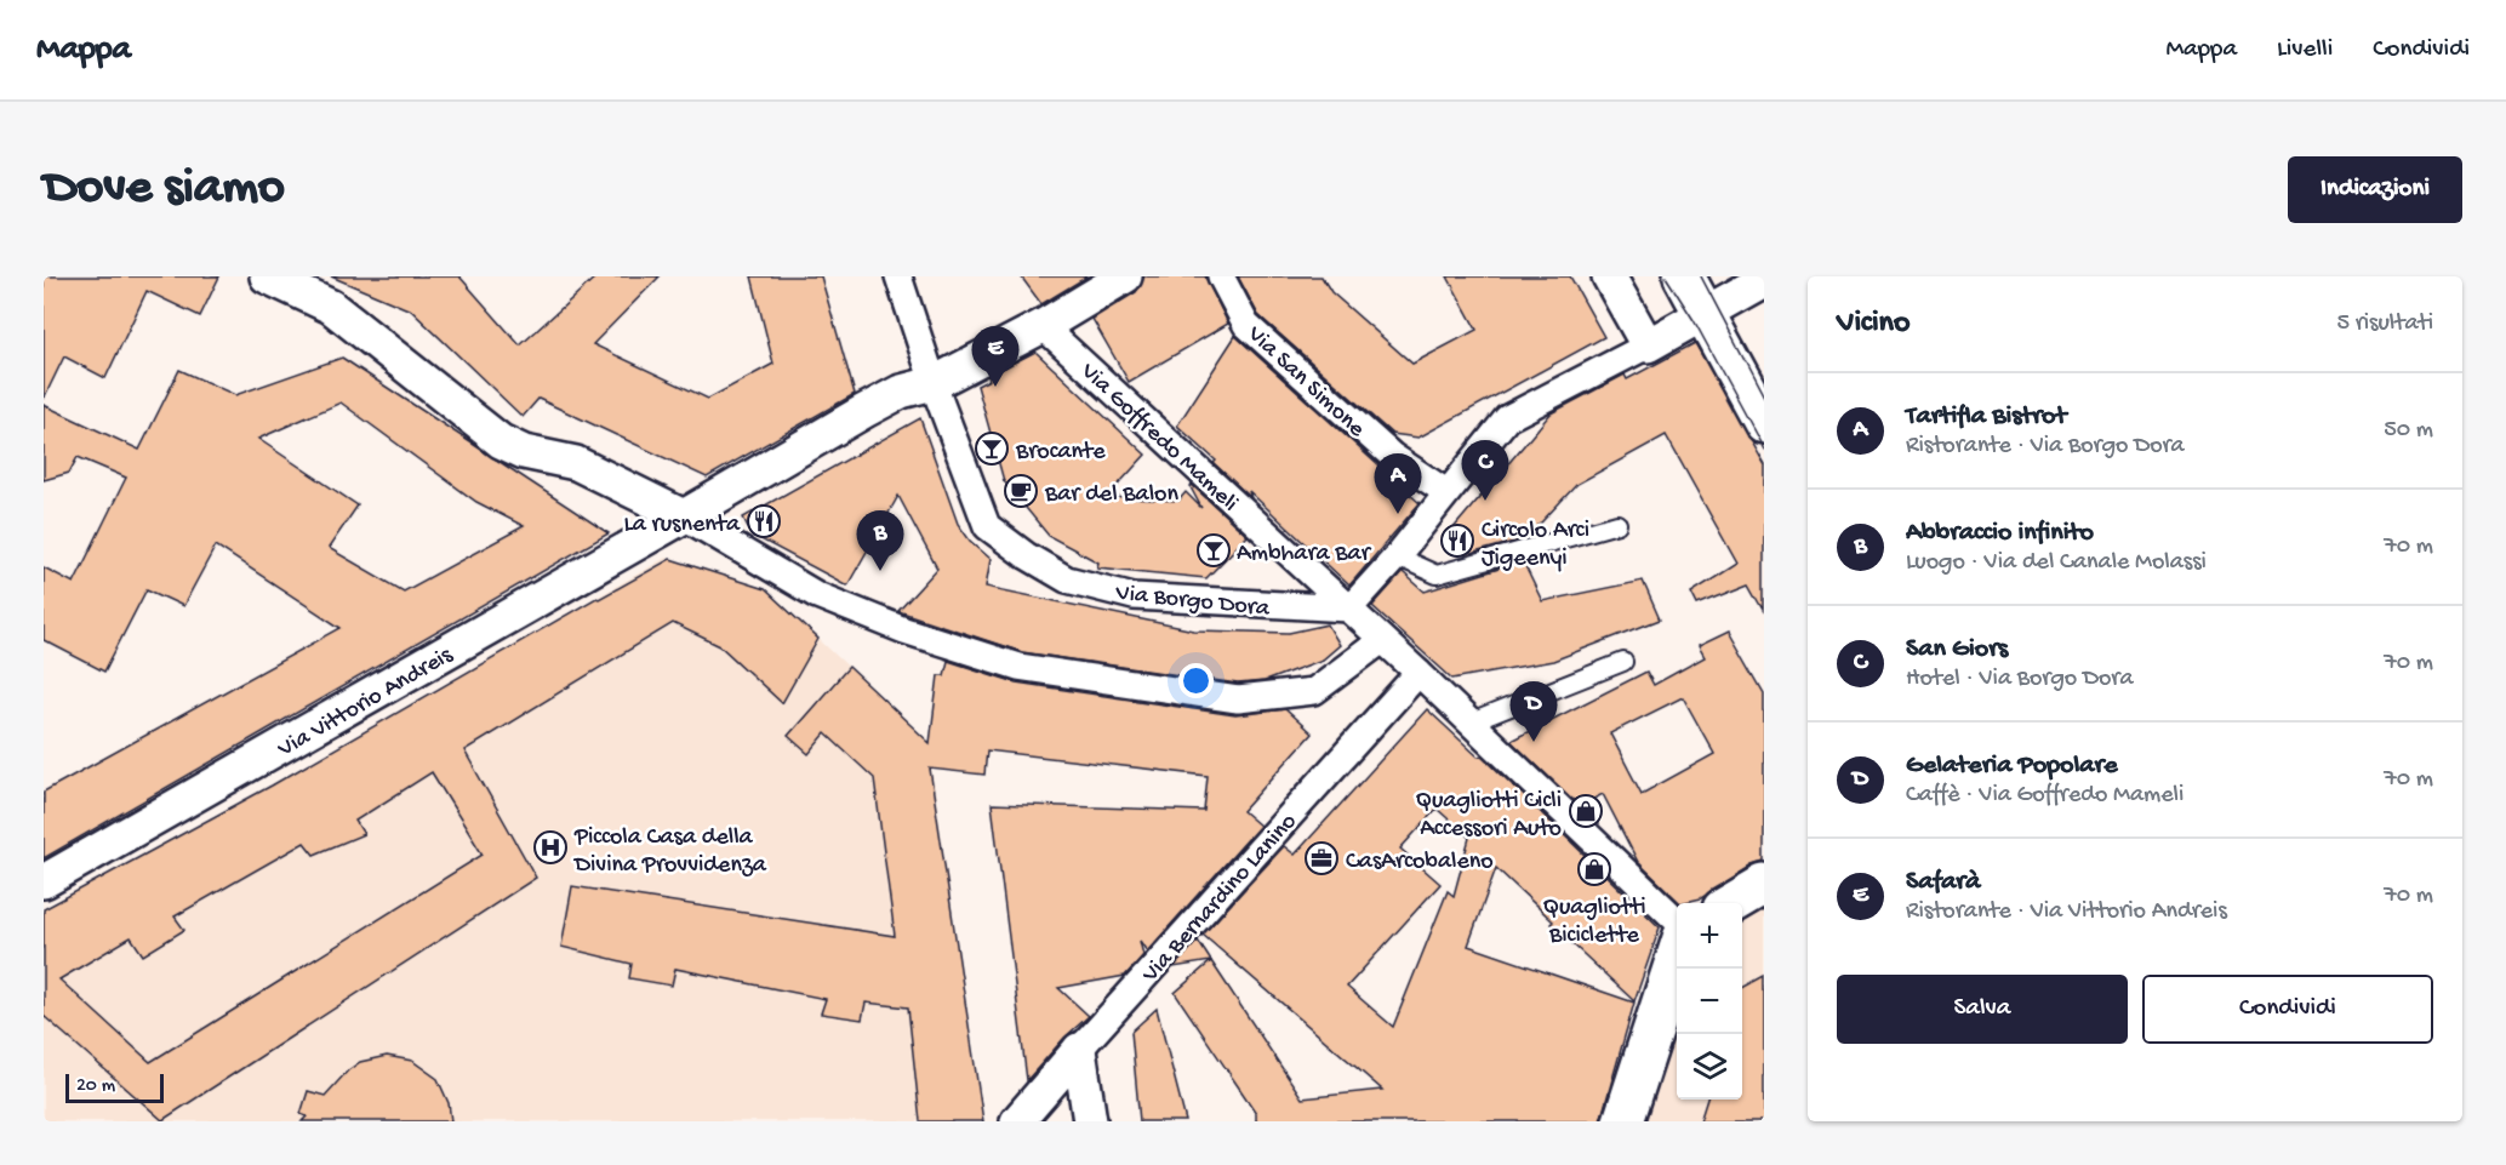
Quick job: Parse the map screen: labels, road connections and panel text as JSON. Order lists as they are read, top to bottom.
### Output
{
  "streets": {
    "street": [
      "Via San Simone",
      "Via Goffredo Mameli",
      "Via Borgo Dora",
      "Via Vittorio Andreis",
      "Via Bernardino Lanino"
    ]
  },
  "crossings": [
    ["Via Goffredo Mameli", "Via Borgo Dora"],
    ["Via Goffredo Mameli", "Via Vittorio Andreis"],
    ["Via Goffredo Mameli", "Via Bernardino Lanino"],
    ["Via Borgo Dora", "Via Vittorio Andreis"]
  ],
  "places": {
    "bar": ["Brocante", "Ambhara Bar"],
    "cafe": ["Bar del Balon"],
    "restaurant": ["La rusnenta", "Circolo Arci Jigeenyi"],
    "shop": ["Quagliotti Cicli Accessori Auto", "Quagliotti Biciclette"],
    "hospital": ["Piccola Casa della Divina Provvidenza"],
    "office": ["CasArcobaleno"]
  },
  "scale_bar": "20 m",
  "page": {
    "header": "Mappa",
    "nav": ["Mappa", "Livelli", "Condividi"],
    "buttons": [
      "Indicazioni",
      ["Salva", "Condividi"]
    ],
    "title": "Dove siamo",
    "heading": ["Vicino", "5 risultati"],
    "pins": [
      "E",
      "C",
      "A",
      "B",
      "D"
    ],
    "list": [
      {
        "mark": "A",
        "name": "Tartifla Bistrot",
        "note": "Ristorante · Via Borgo Dora",
        "value": "50 m"
      },
      {
        "mark": "B",
        "name": "Abbraccio infinito",
        "note": "Luogo · Via del Canale Molassi",
        "value": "70 m"
      },
      {
        "mark": "C",
        "name": "San Giors",
        "note": "Hotel · Via Borgo Dora",
        "value": "70 m"
      },
      {
        "mark": "D",
        "name": "Gelateria Popolare",
        "note": "Caffè · Via Goffredo Mameli",
        "value": "70 m"
      },
      {
        "mark": "E",
        "name": "Safarà",
        "note": "Ristorante · Via Vittorio Andreis",
        "value": "70 m"
      }
    ],
    "map_buttons": ["+", "−"],
    "scale": "20 m"
  }
}
